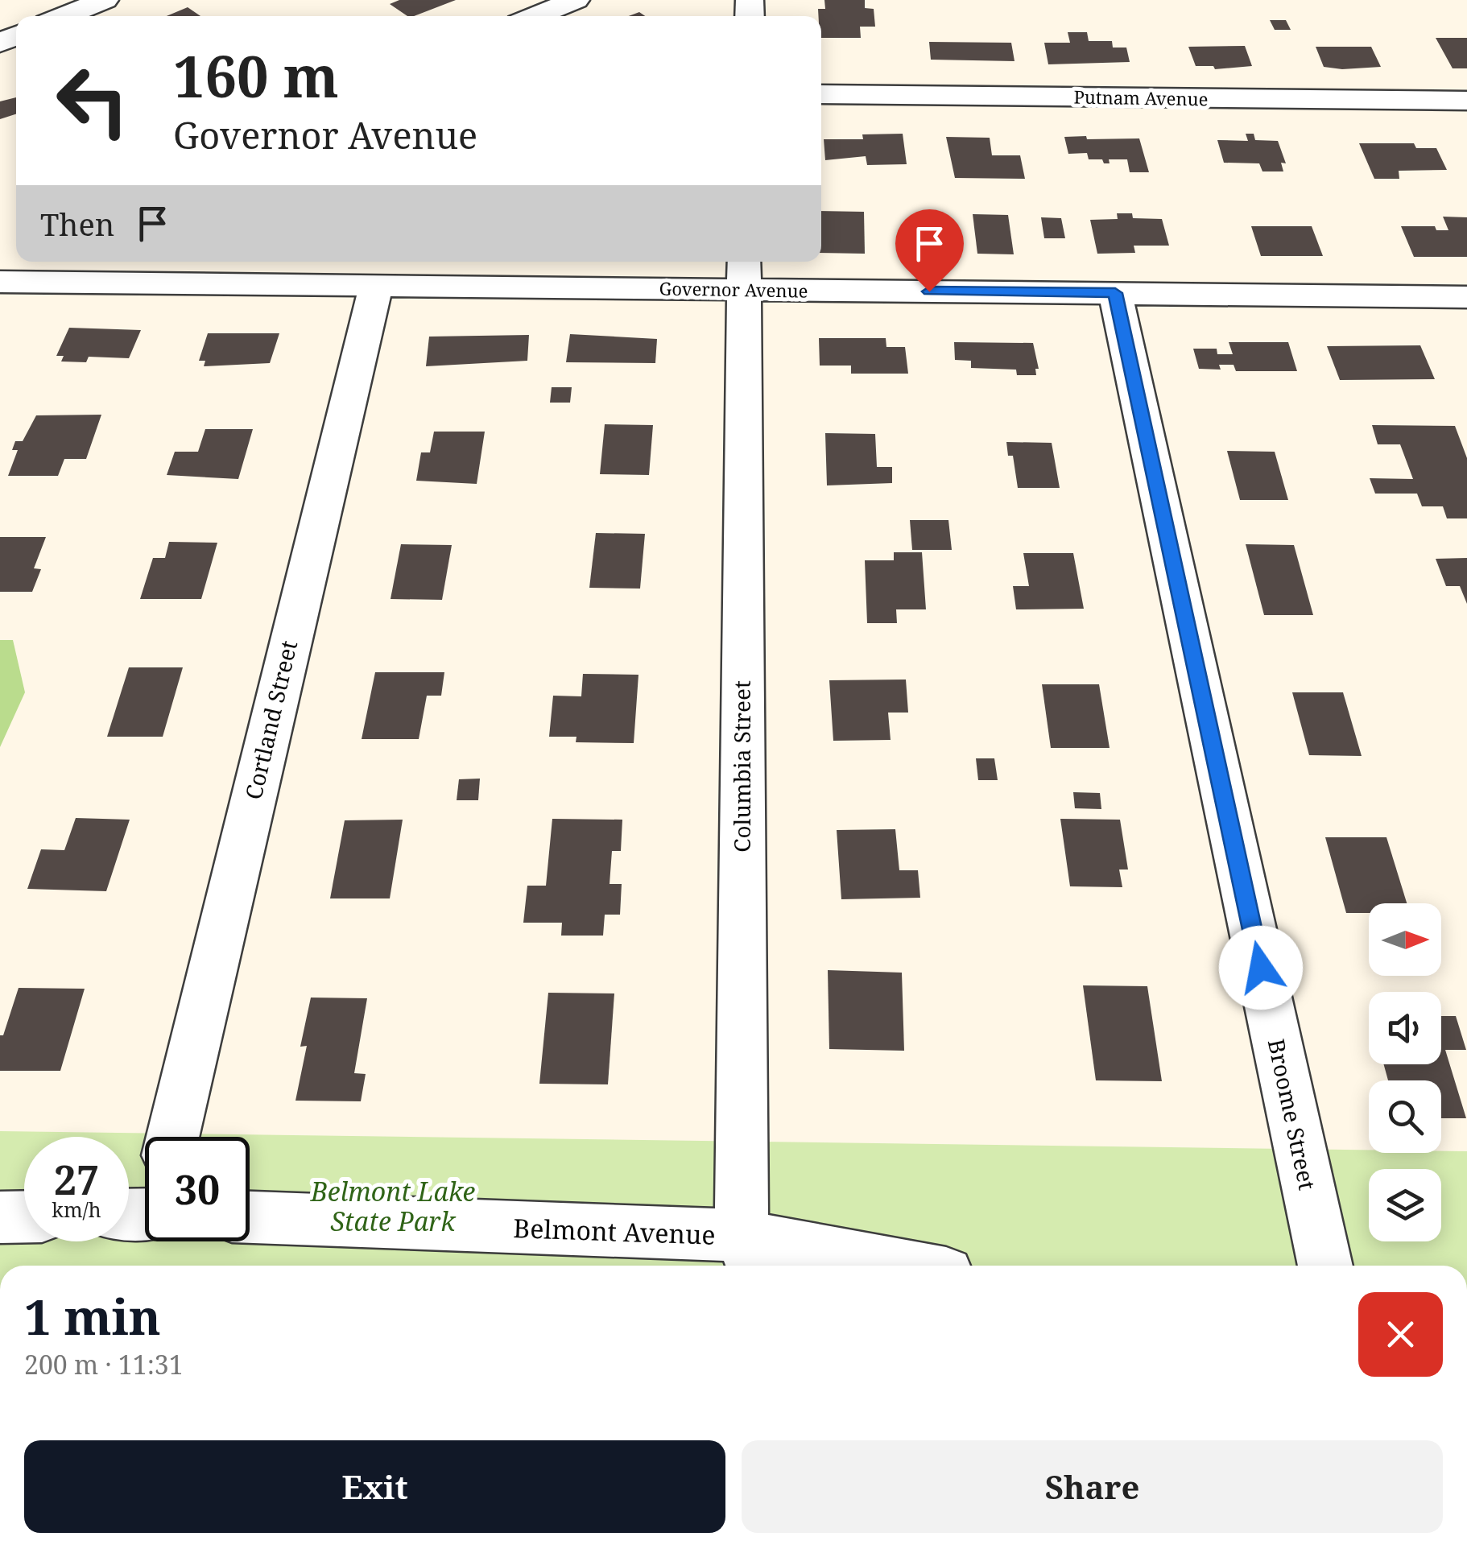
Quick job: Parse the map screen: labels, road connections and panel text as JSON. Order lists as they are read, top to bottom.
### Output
{
  "streets": {
    "street": [
      "Putnam Avenue",
      "Governor Avenue",
      "Cortland Street",
      "Columbia Street",
      "Broome Street",
      "Belmont Avenue"
    ]
  },
  "crossings": [
    ["Governor Avenue", "Cortland Street"],
    ["Governor Avenue", "Columbia Street"],
    ["Governor Avenue", "Broome Street"],
    ["Columbia Street", "Belmont Avenue"]
  ],
  "parks": ["Belmont Lake State Park"],
  "north": "right",
  "page": {
    "turn": ["160 m", "Governor Avenue"],
    "then": "Then",
    "speed": "27 km/h",
    "limit": "30",
    "heading": ["1 min", "200 m · 11:31"],
    "buttons": ["Exit", "Share"]
  }
}
